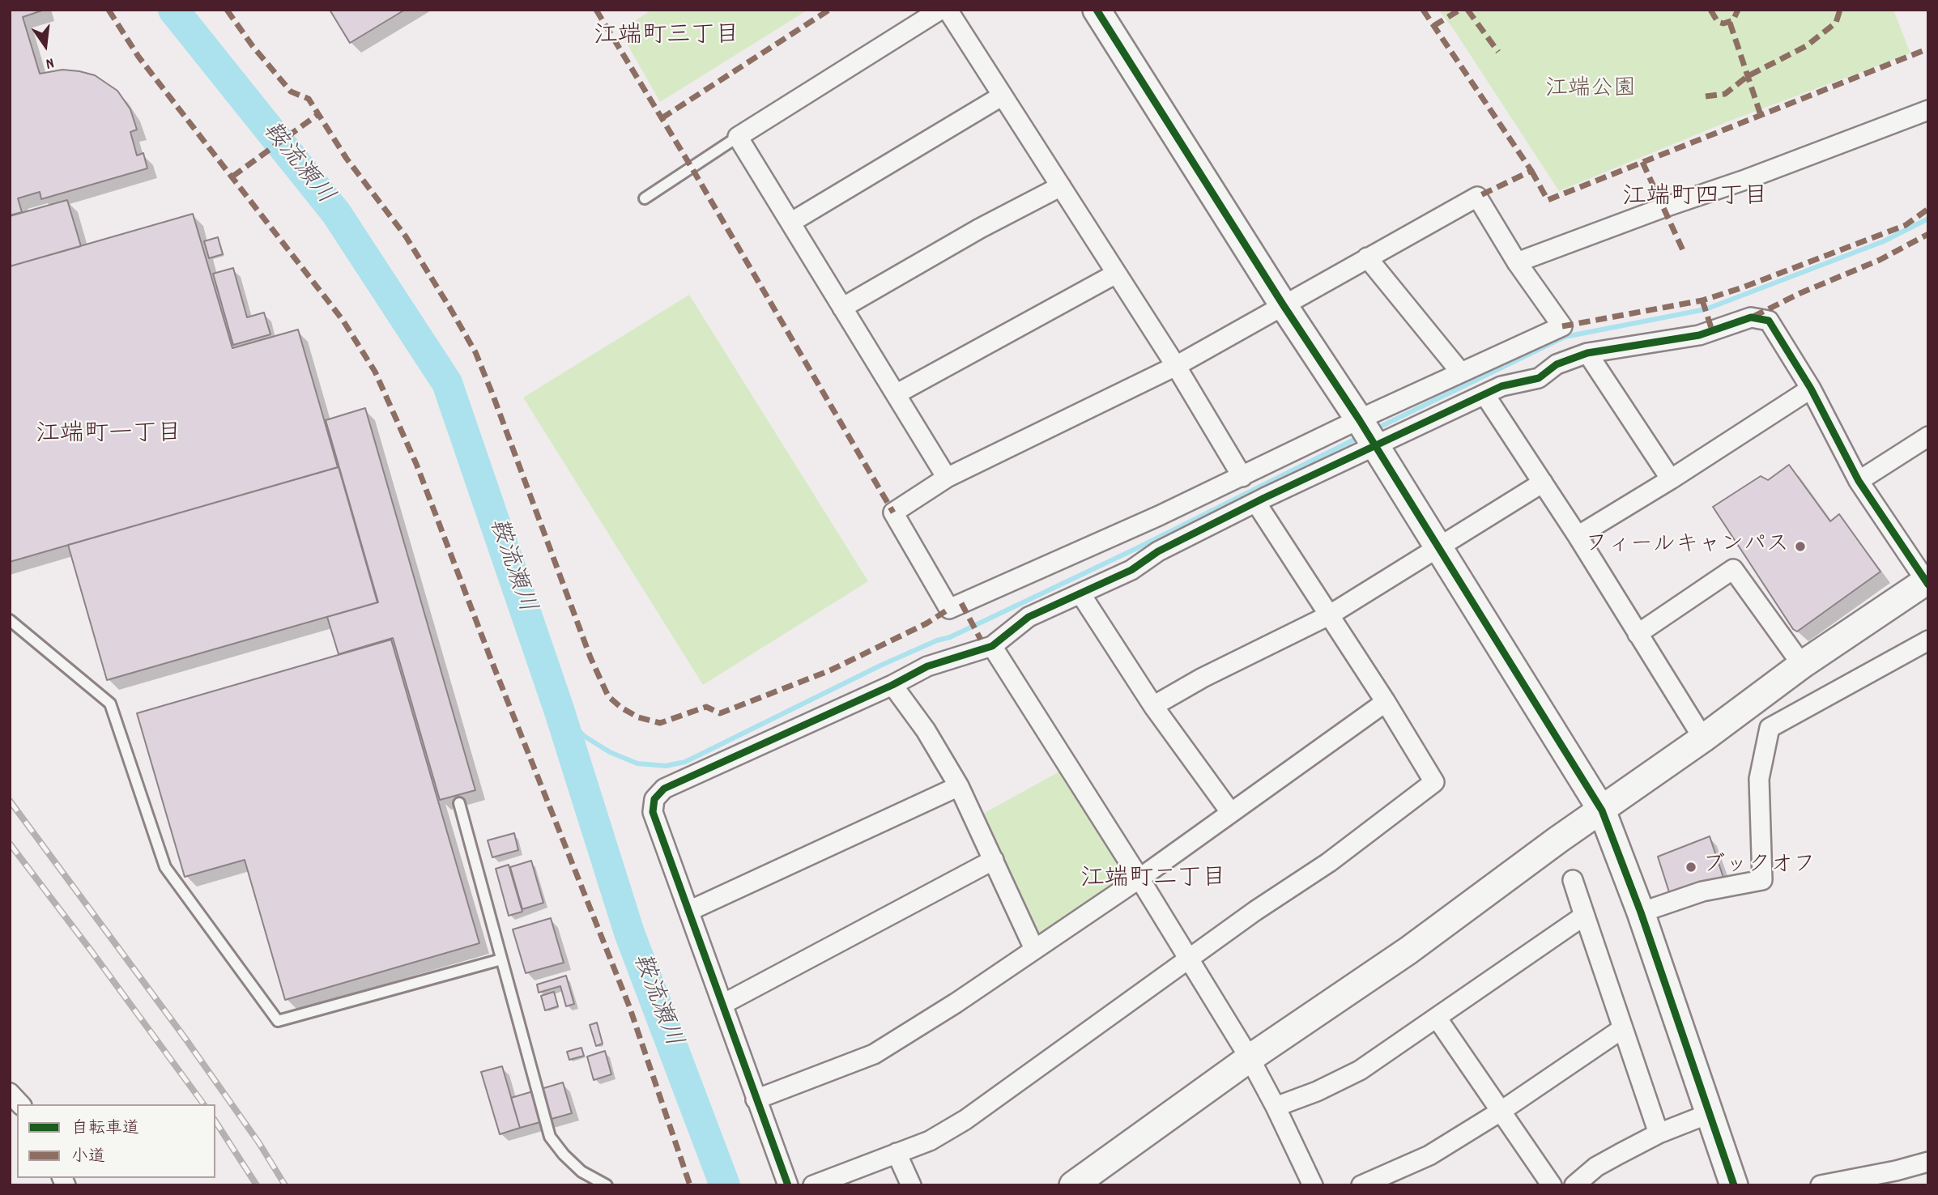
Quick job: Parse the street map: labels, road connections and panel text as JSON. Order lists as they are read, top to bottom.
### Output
{
  "districts": [
    "江端町三丁目",
    "江端町四丁目",
    "江端町一丁目",
    "江端町二丁目"
  ],
  "water": ["鞍流瀬川"],
  "parks": ["江端公園"],
  "places": ["フィールキャンパス", "ブックオフ"],
  "legend": ["自転車道", "小道"],
  "north": "bottom"
}
